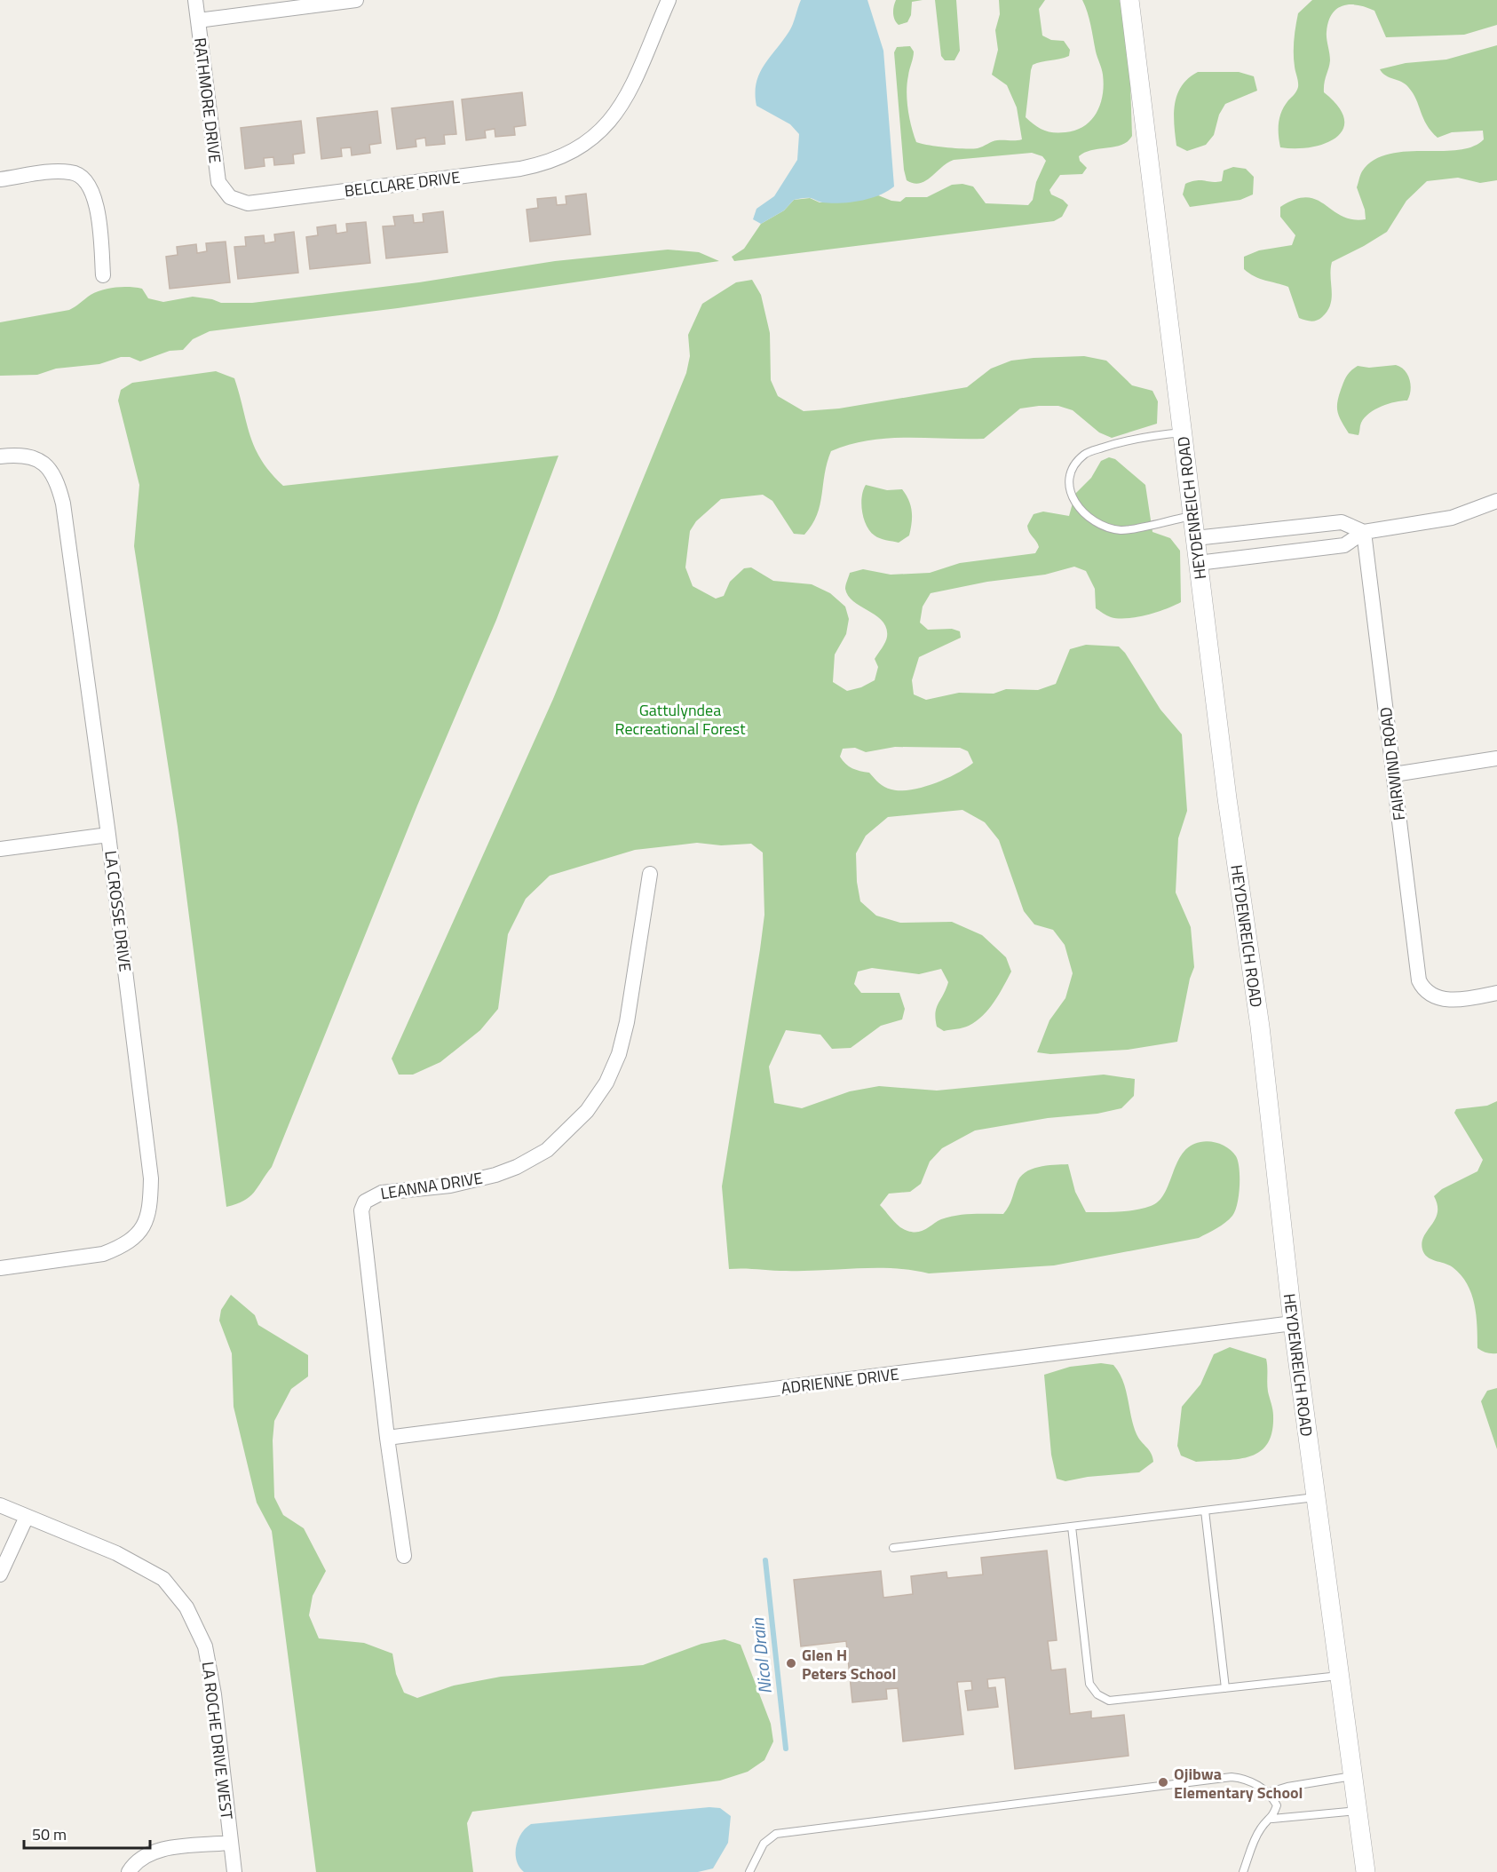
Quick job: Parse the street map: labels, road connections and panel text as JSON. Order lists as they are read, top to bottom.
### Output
{
  "streets": {
    "street": [
      "RATHMORE DRIVE",
      "BELCLARE DRIVE",
      "HEYDENREICH ROAD",
      "FAIRWIND ROAD",
      "LA CROSSE DRIVE",
      "LEANNA DRIVE",
      "ADRIENNE DRIVE",
      "LA ROCHE DRIVE WEST"
    ]
  },
  "crossings": [
    ["RATHMORE DRIVE", "BELCLARE DRIVE"],
    ["HEYDENREICH ROAD", "ADRIENNE DRIVE"],
    ["LEANNA DRIVE", "ADRIENNE DRIVE"]
  ],
  "water": ["Nicol Drain"],
  "parks": ["Gattulyndea Recreational Forest"],
  "places": ["Glen H Peters School", "Ojibwa Elementary School"],
  "scale_bar": "50 m"
}
